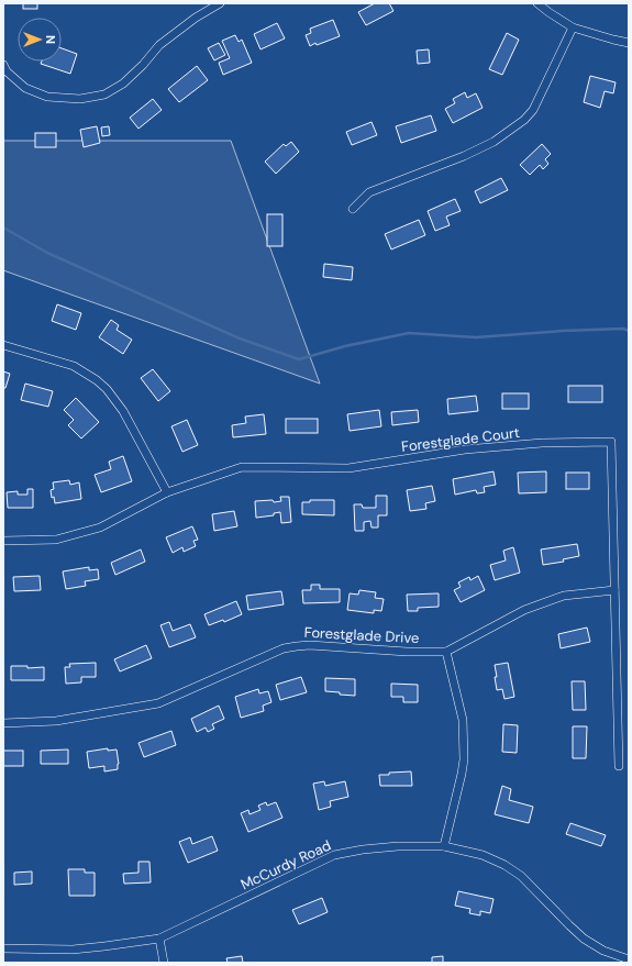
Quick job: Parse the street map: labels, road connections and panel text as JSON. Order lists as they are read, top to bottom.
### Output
{
  "streets": {
    "street": ["Forestglade Court", "Forestglade Drive", "McCurdy Road"]
  },
  "crossings": [
    ["Forestglade Court", "Forestglade Drive"]
  ],
  "north": "right"
}
